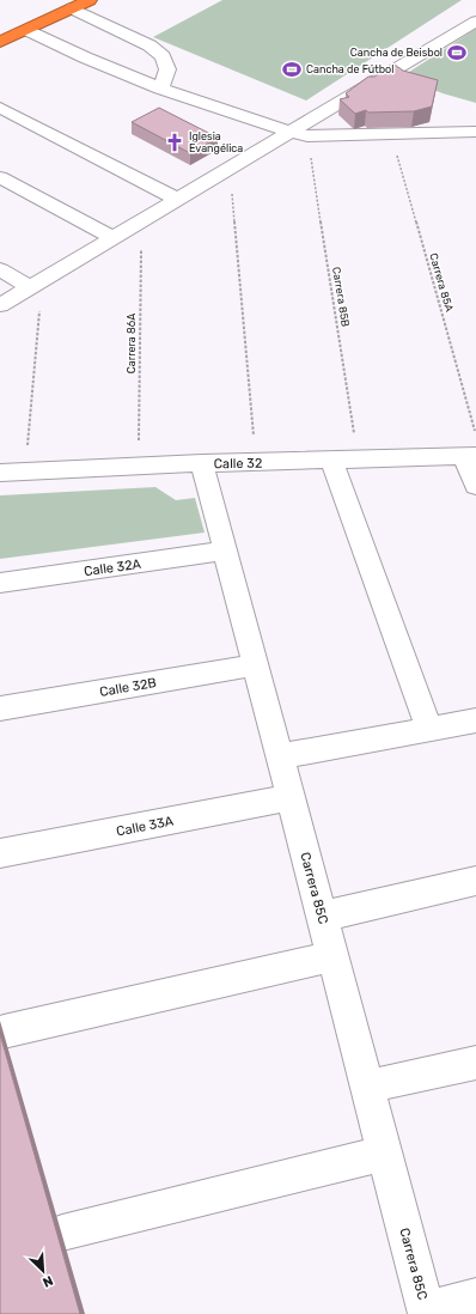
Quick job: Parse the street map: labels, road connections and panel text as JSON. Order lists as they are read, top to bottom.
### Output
{
  "streets": {
    "street": [
      "Calle 32",
      "Calle 32A",
      "Calle 32B",
      "Calle 33A",
      "Carrera 85C"
    ],
    "path": ["Carrera 85A", "Carrera 85B", "Carrera 86A"]
  },
  "crossings": [
    ["Carrera 85B", "Calle 32"],
    ["Carrera 86A", "Calle 32"],
    ["Calle 32", "Carrera 85C"],
    ["Calle 32A", "Carrera 85C"],
    ["Calle 32B", "Carrera 85C"],
    ["Calle 33A", "Carrera 85C"]
  ],
  "places": {
    "sports": ["Cancha de Beisbol", "Cancha de Fútbol"],
    "church": ["Iglesia Evangélica"]
  },
  "north": "bottom right"
}
